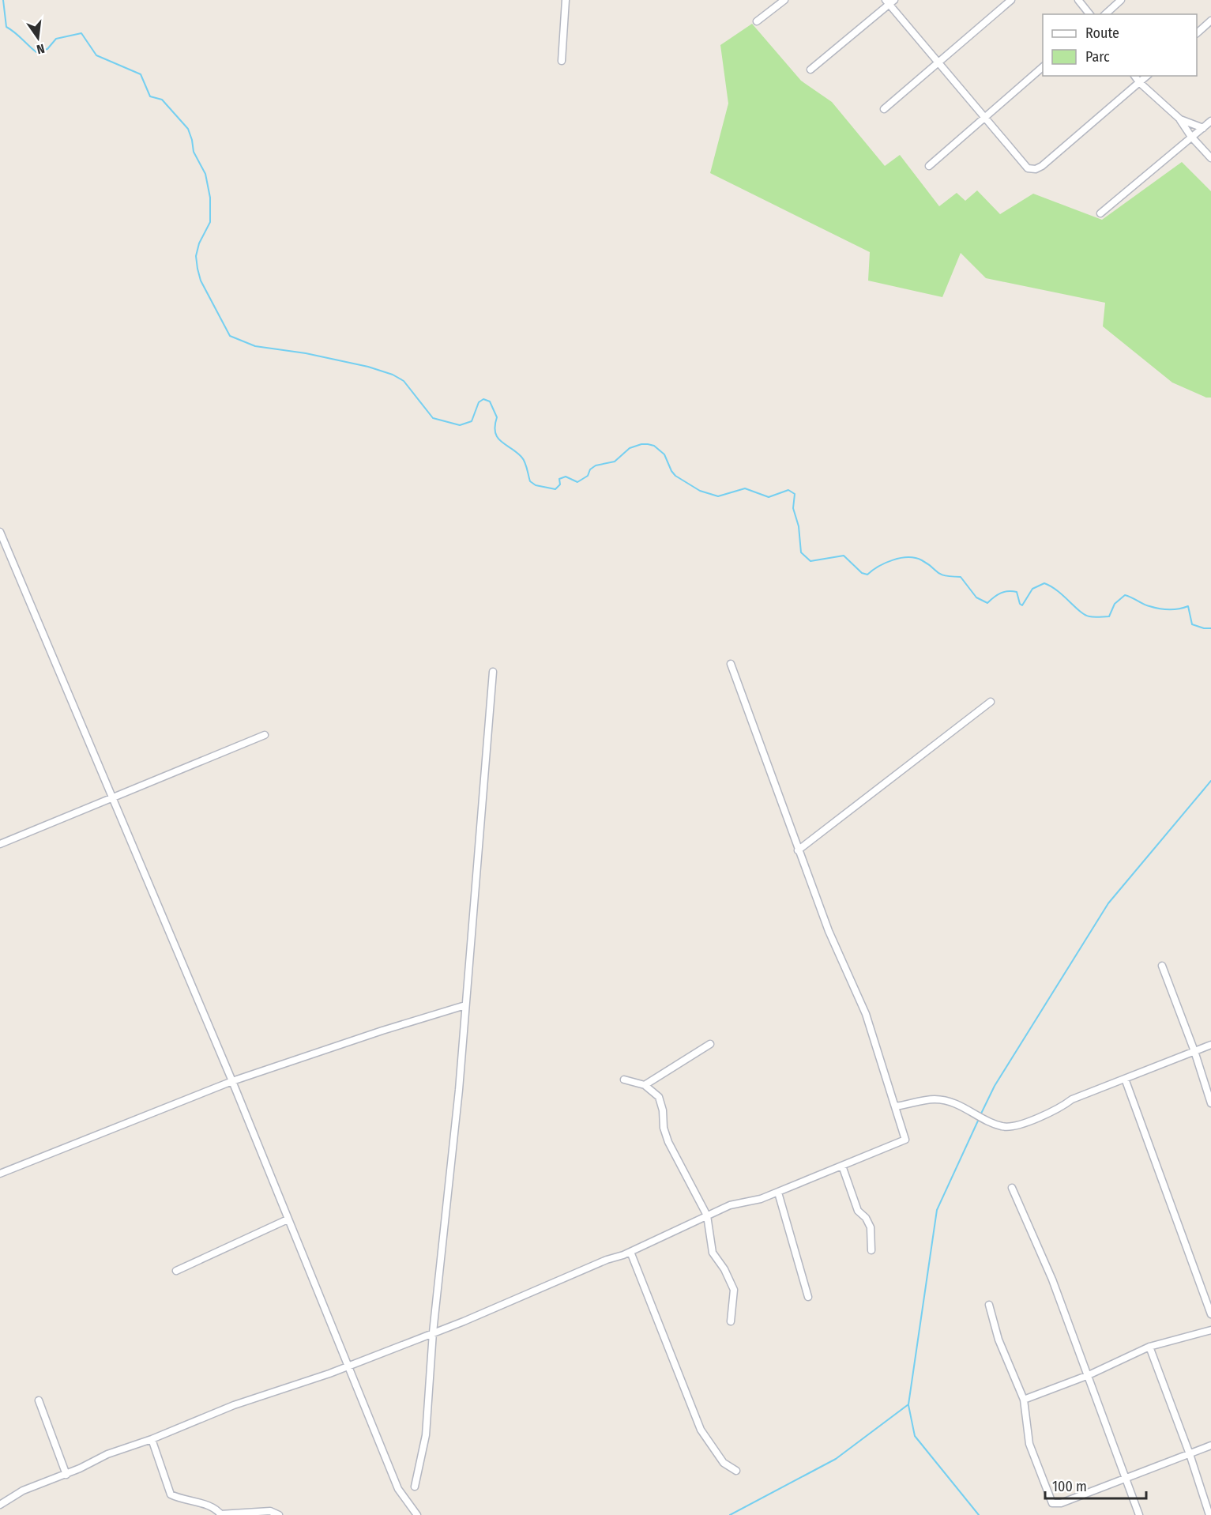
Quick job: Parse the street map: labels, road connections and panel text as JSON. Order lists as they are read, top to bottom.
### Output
{
  "legend": ["Route", "Parc"],
  "scale_bar": "100 m",
  "north": "bottom"
}
